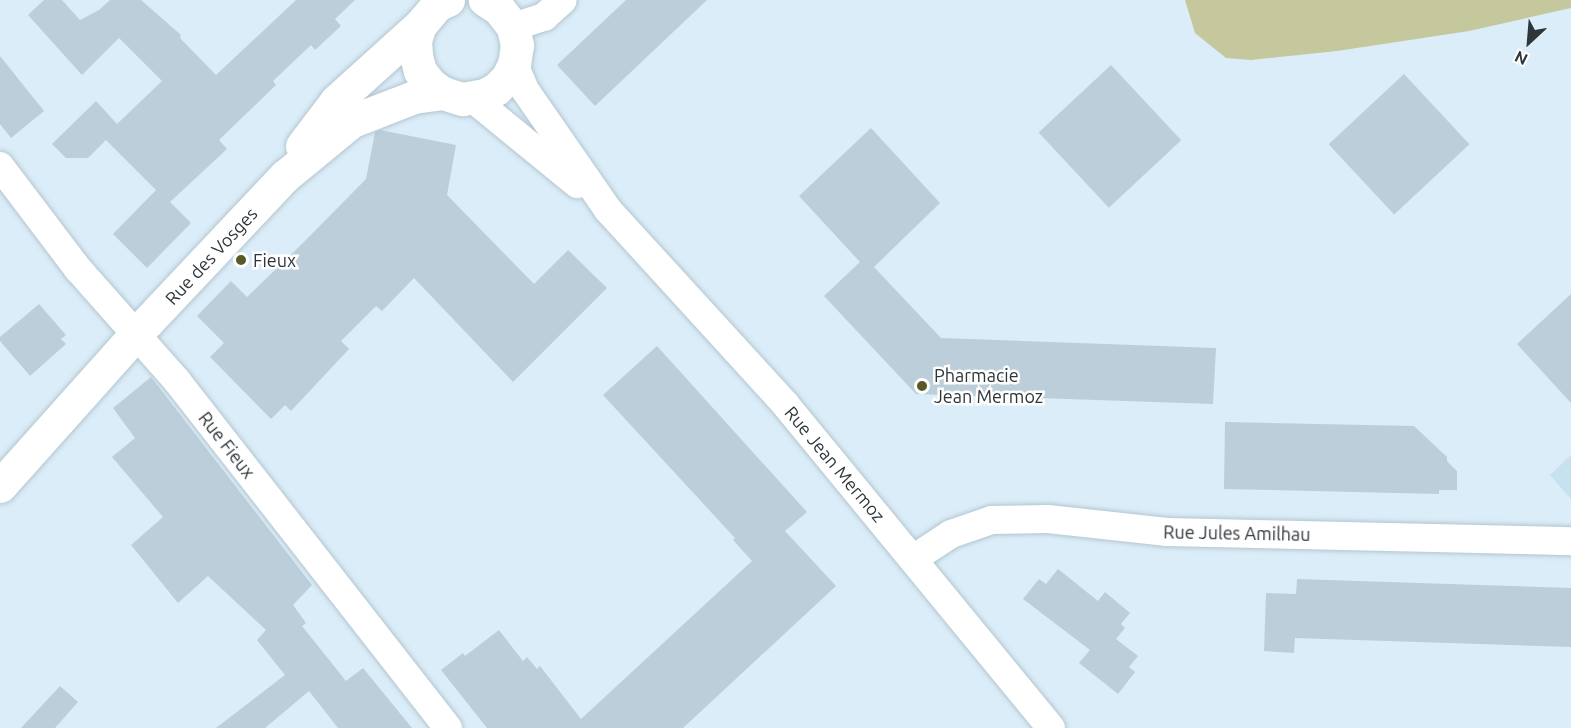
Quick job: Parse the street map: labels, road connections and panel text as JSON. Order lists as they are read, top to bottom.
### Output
{
  "streets": {
    "street": [
      "Rue des Vosges",
      "Rue Fieux",
      "Rue Jean Mermoz",
      "Rue Jules Amilhau"
    ]
  },
  "crossings": [
    ["Rue des Vosges", "Rue Fieux"],
    ["Rue des Vosges", "Rue Jean Mermoz"],
    ["Rue Jean Mermoz", "Rue Jules Amilhau"]
  ],
  "places": ["Fieux", "Pharmacie Jean Mermoz"],
  "north": "bottom left"
}
